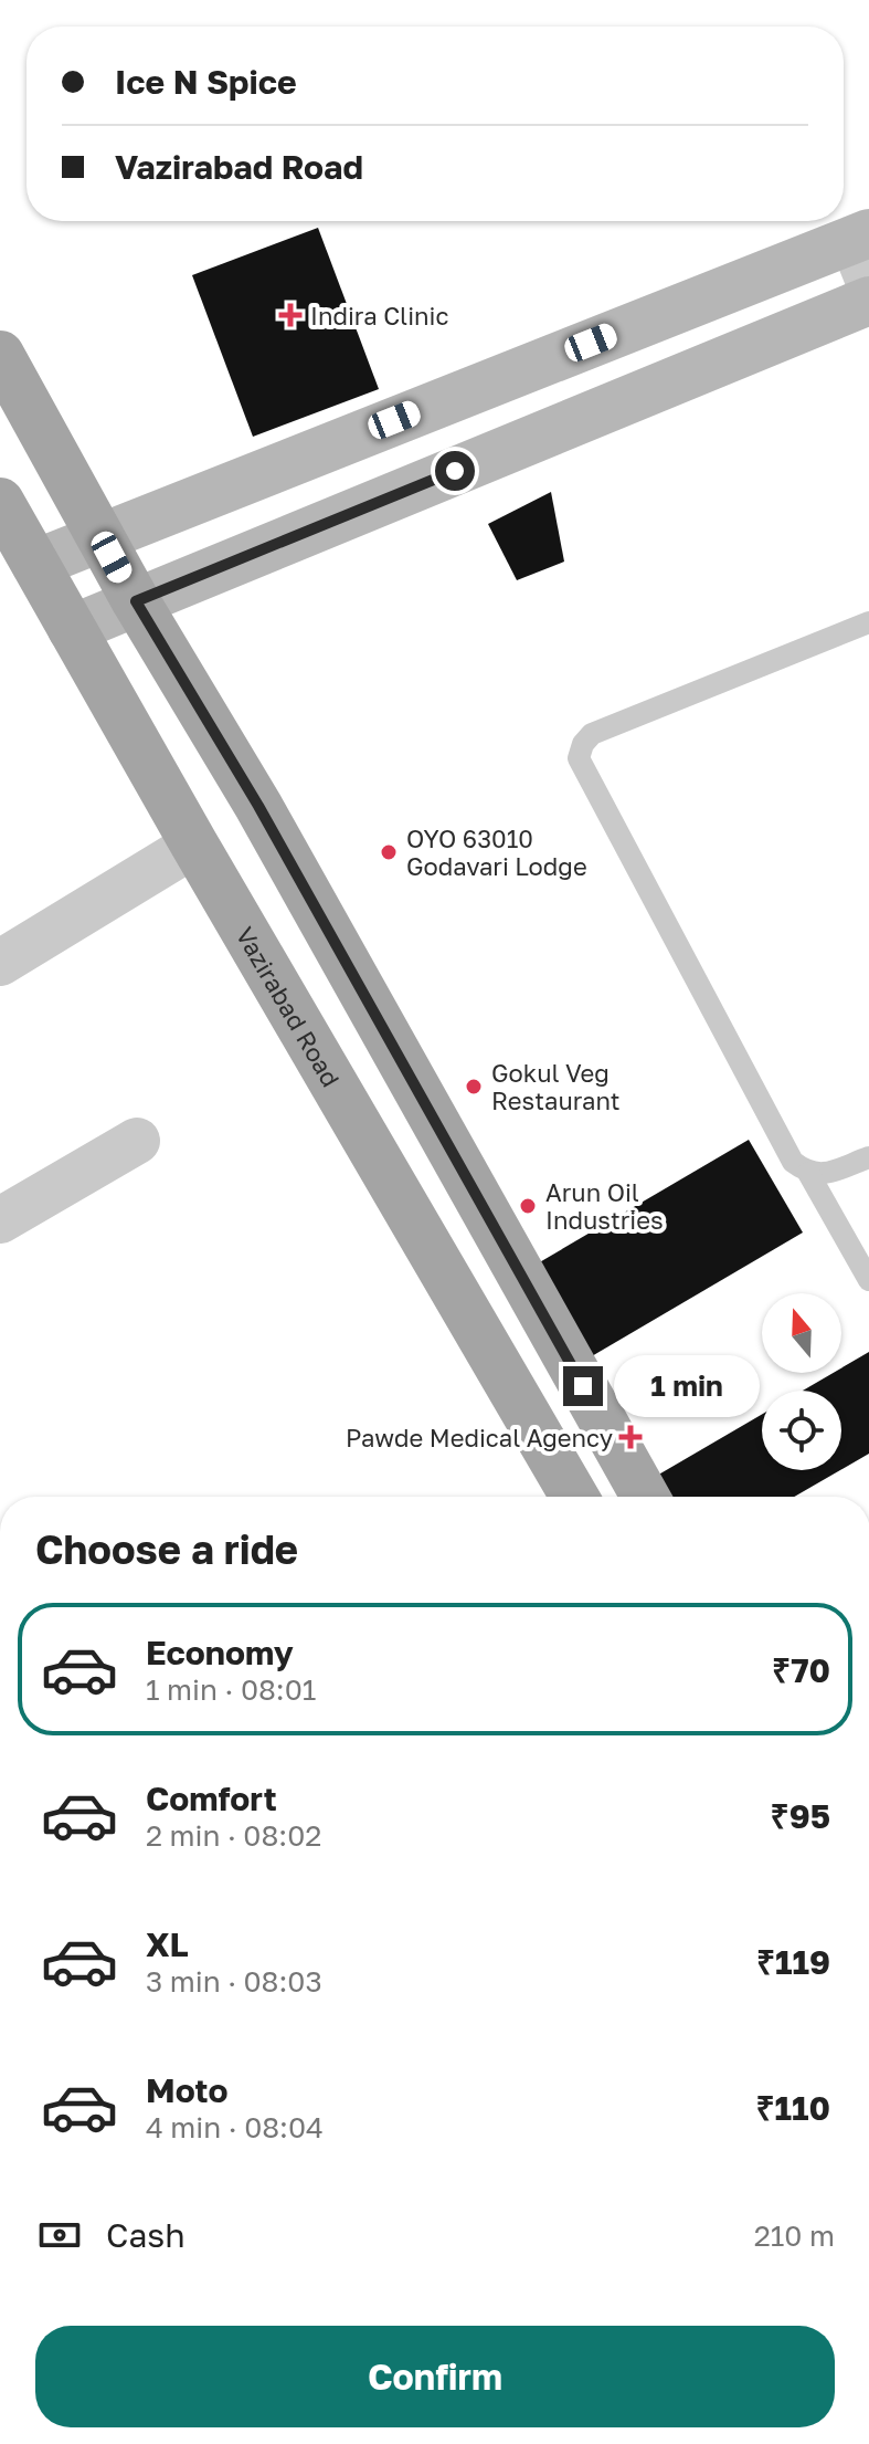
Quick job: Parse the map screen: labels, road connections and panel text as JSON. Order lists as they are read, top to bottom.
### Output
{
  "streets": {
    "main road": ["Vazirabad Road"]
  },
  "places": {
    "health": ["Indira Clinic", "Pawde Medical Agency"],
    "other": ["OYO 63010 Godavari Lodge", "Gokul Veg Restaurant", "Arun Oil Industries"]
  },
  "north": "top",
  "page": {
    "banner": ["Ice N Spice", "Vazirabad Road"],
    "bubble": "1 min",
    "heading": "Choose a ride",
    "list": [
      {
        "name": "Economy",
        "note": "1 min · 08:01",
        "value": "₹70"
      },
      {
        "name": "Comfort",
        "note": "2 min · 08:02",
        "value": "₹95"
      },
      {
        "name": "XL",
        "note": "3 min · 08:03",
        "value": "₹119"
      },
      {
        "name": "Moto",
        "note": "4 min · 08:04",
        "value": "₹110"
      }
    ],
    "pay": ["Cash", "210 m"],
    "buttons": "Confirm"
  }
}
